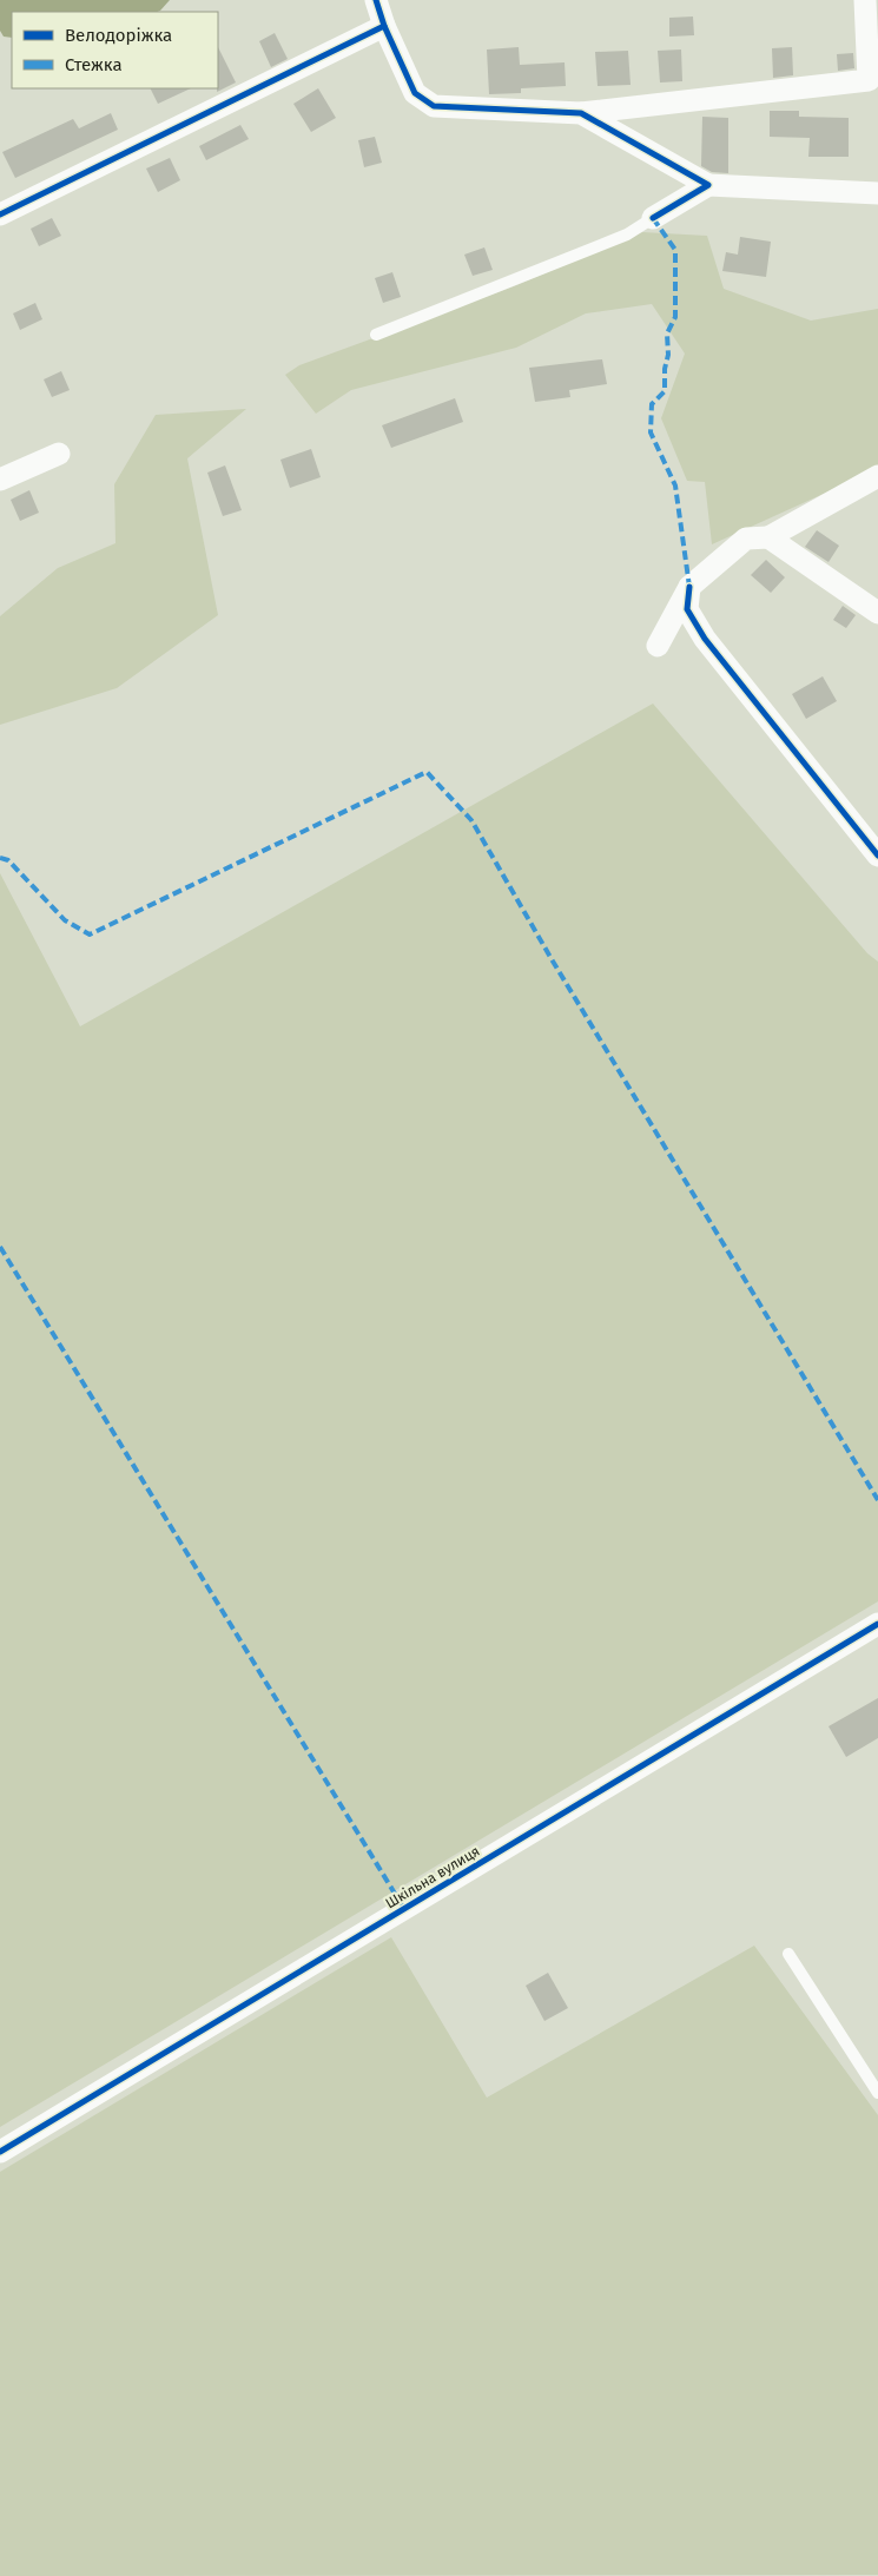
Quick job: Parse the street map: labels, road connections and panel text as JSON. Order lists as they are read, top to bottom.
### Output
{
  "streets": {
    "street": ["Шкільна вулиця"]
  },
  "legend": ["Велодоріжка", "Стежка"]
}
